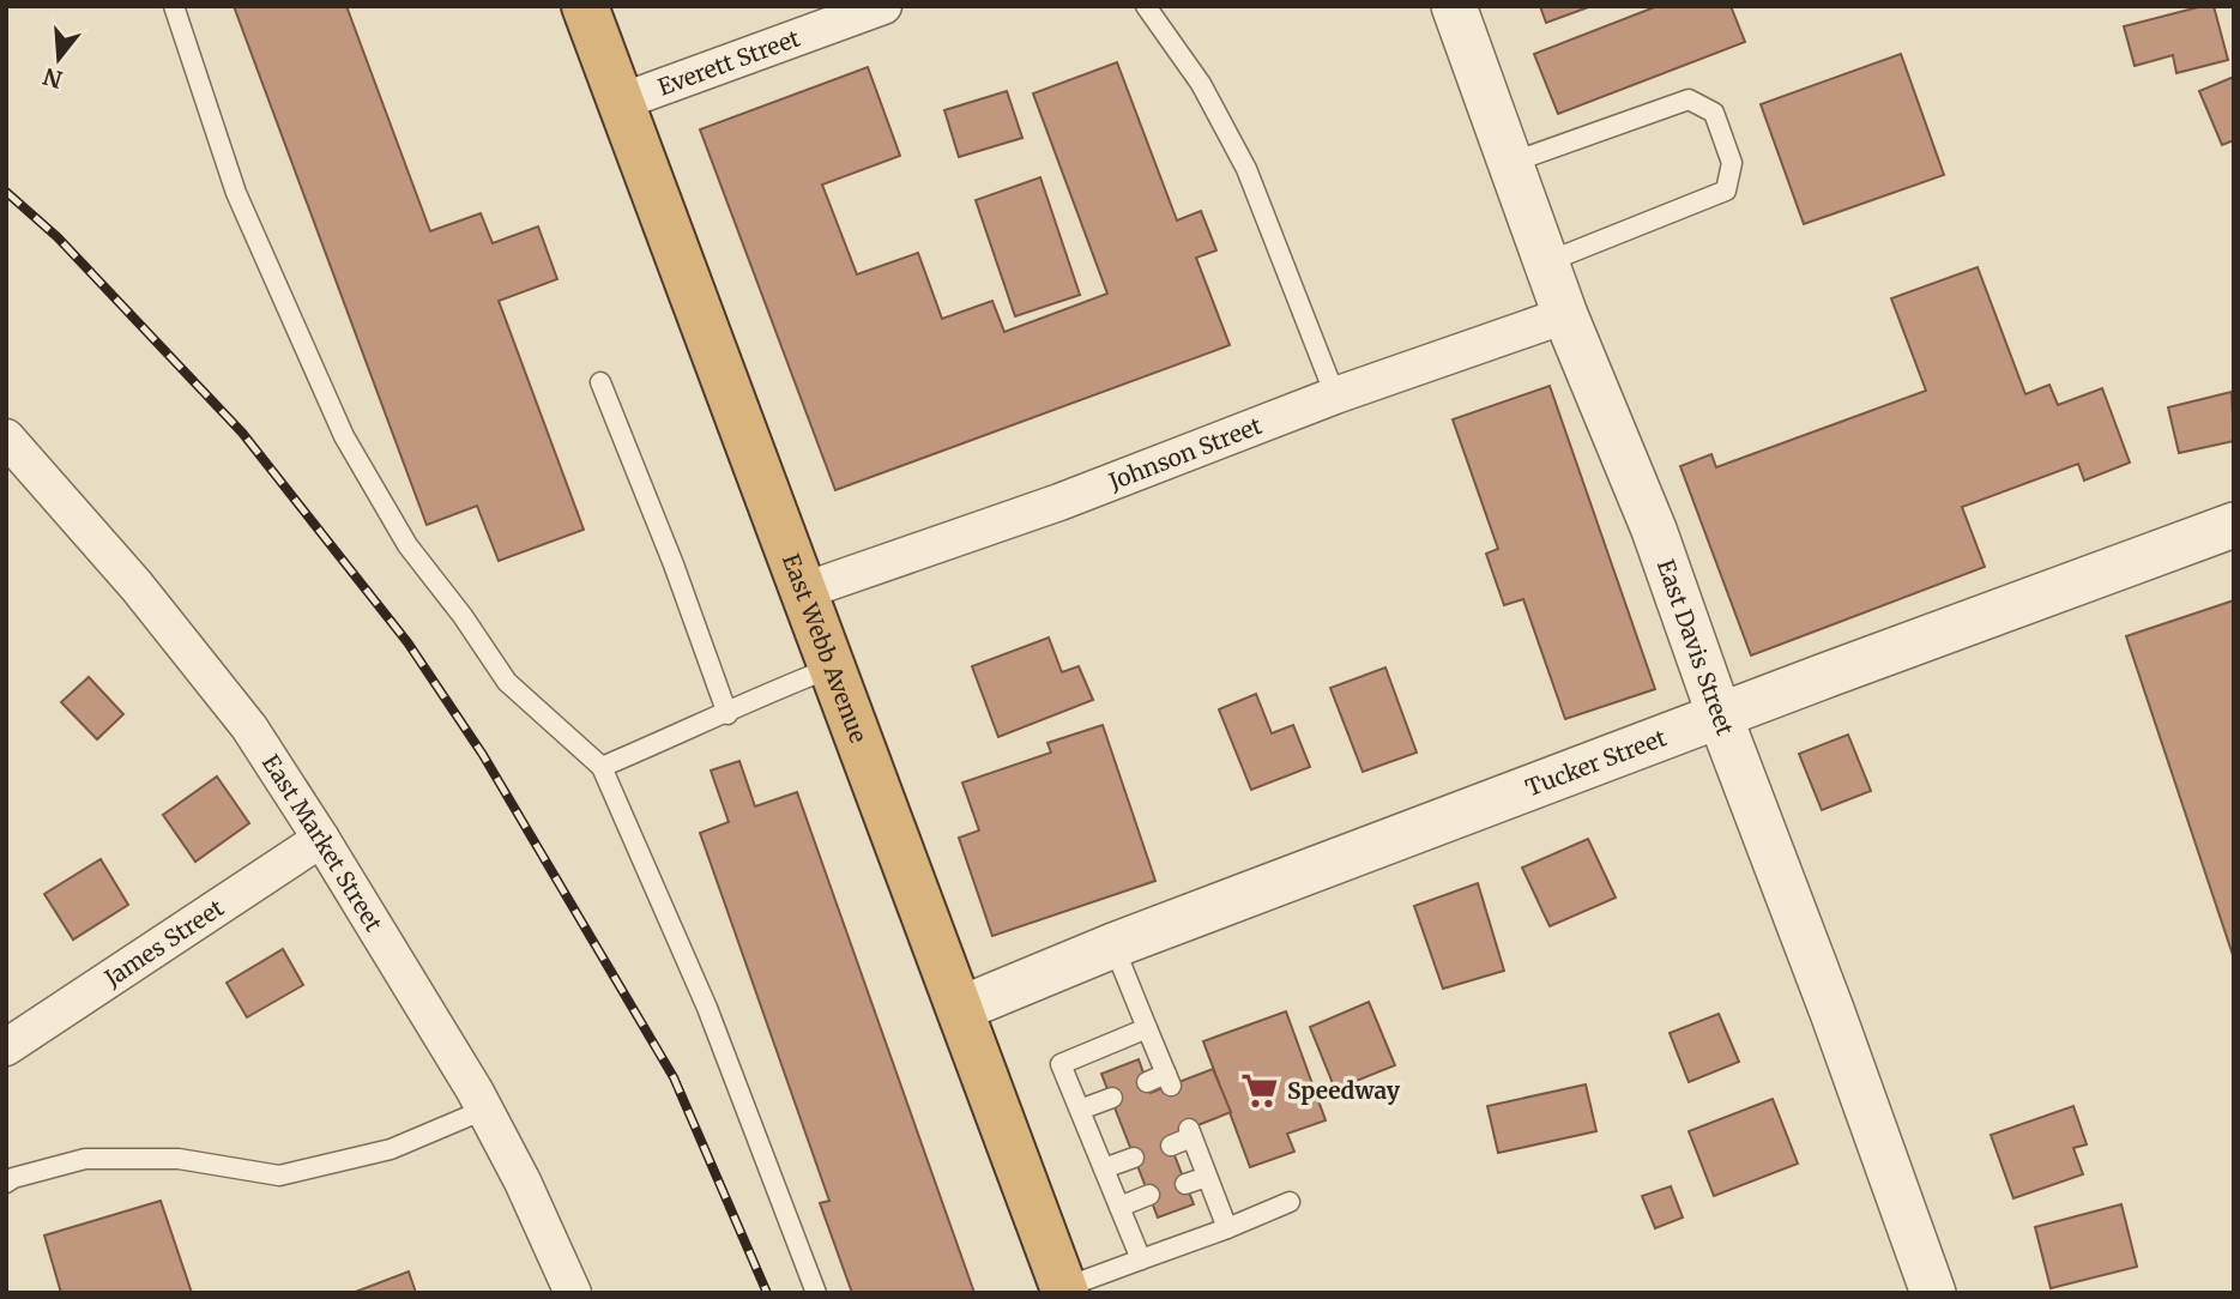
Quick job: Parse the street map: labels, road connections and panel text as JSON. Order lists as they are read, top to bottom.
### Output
{
  "streets": {
    "highway": ["East Webb Avenue"],
    "street": [
      "Everett Street",
      "Johnson Street",
      "East Davis Street",
      "Tucker Street",
      "East Market Street",
      "James Street"
    ]
  },
  "crossings": [
    ["Everett Street", "East Webb Avenue"],
    ["Johnson Street", "East Davis Street"],
    ["Johnson Street", "East Webb Avenue"],
    ["East Davis Street", "Tucker Street"],
    ["East Webb Avenue", "Tucker Street"],
    ["East Market Street", "James Street"]
  ],
  "places": {
    "supermarket": ["Speedway"]
  },
  "north": "bottom"
}
